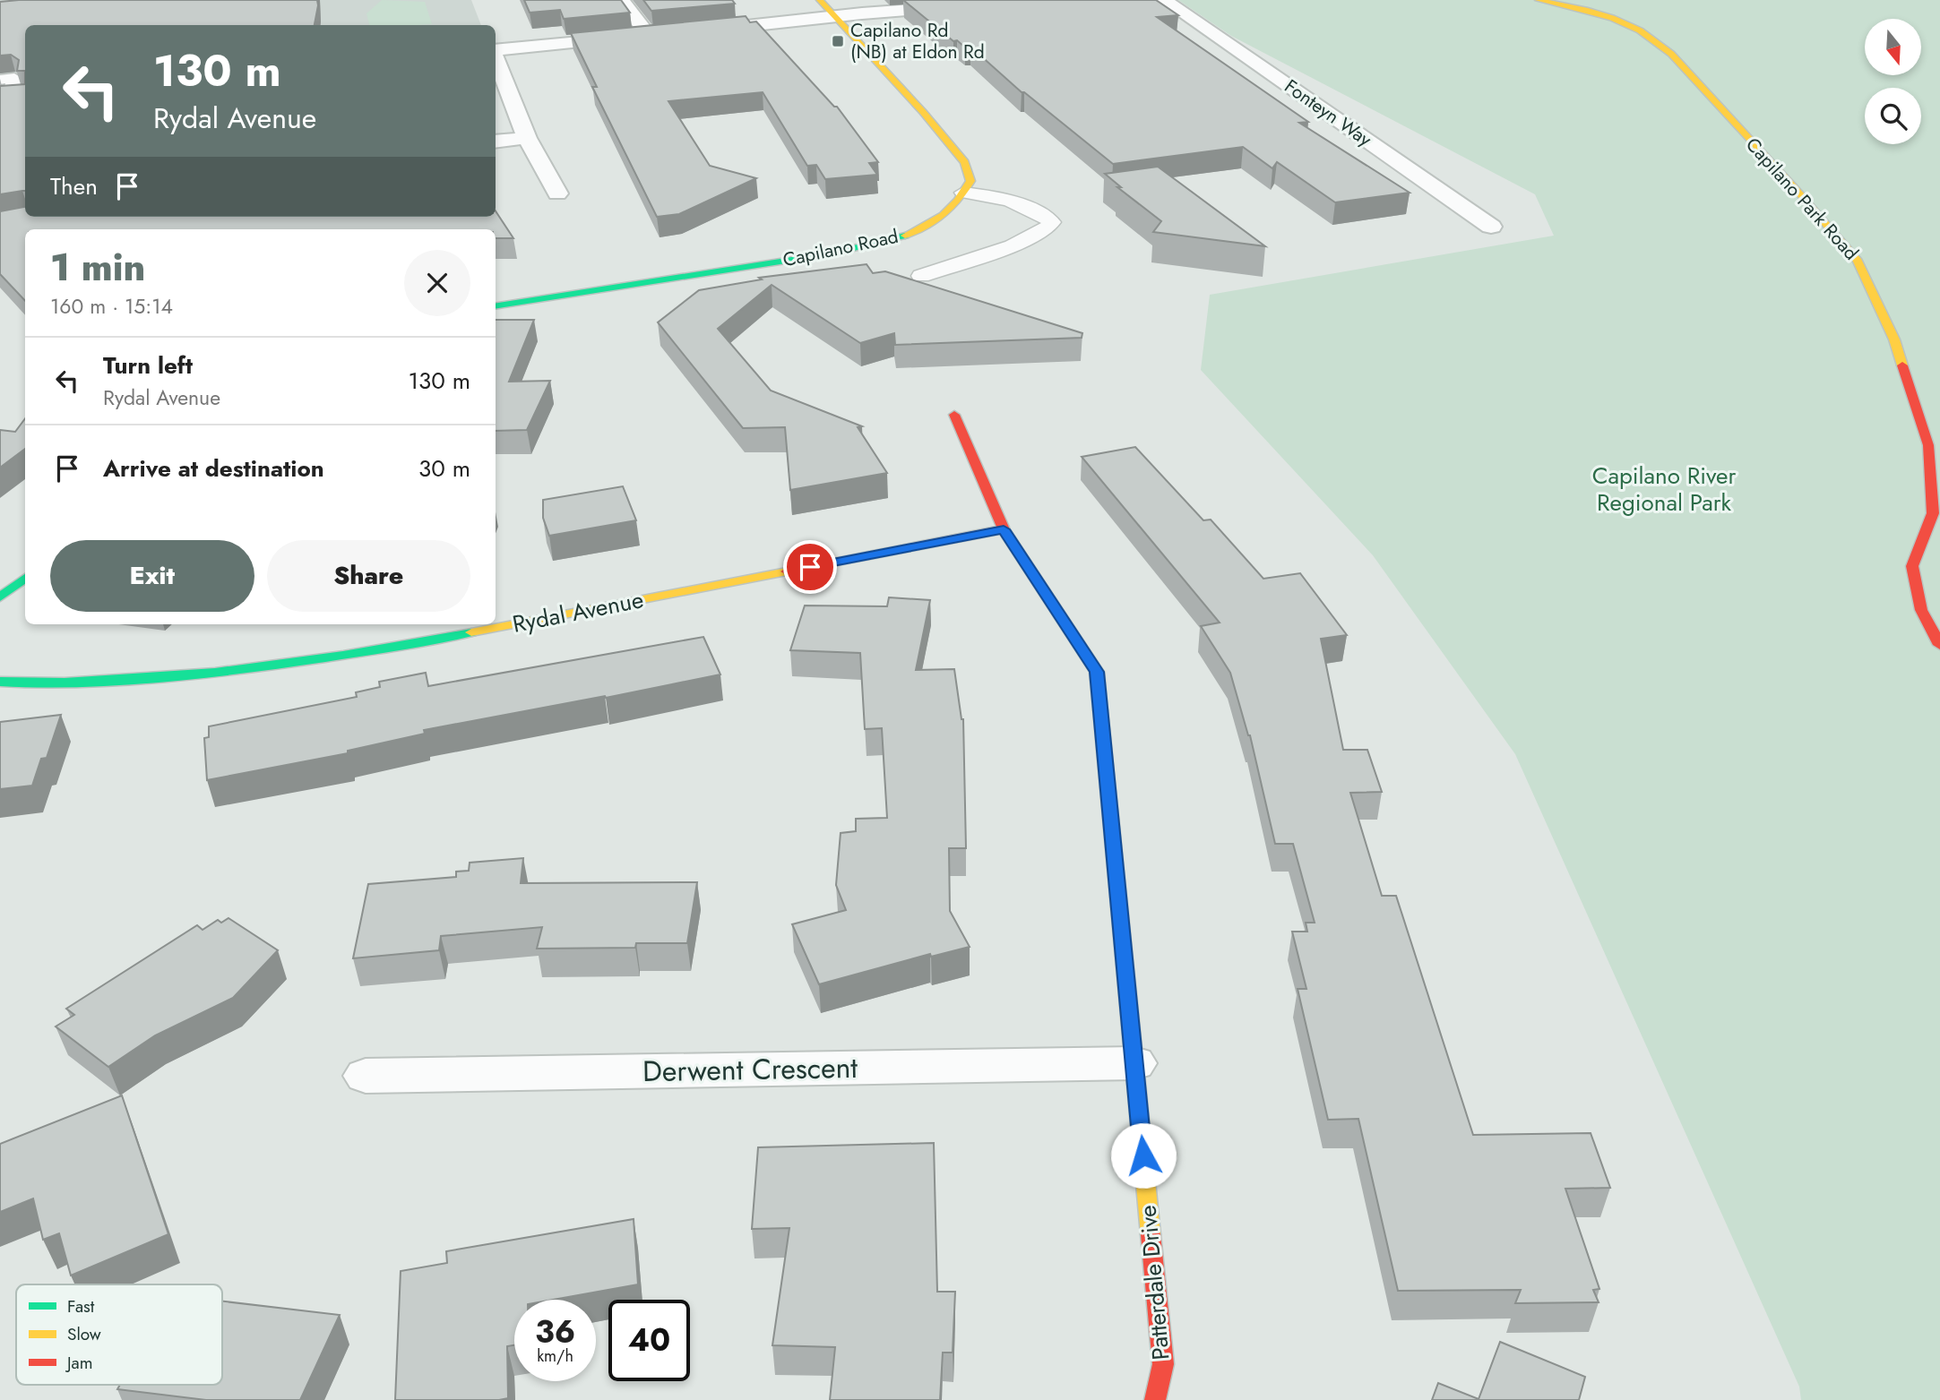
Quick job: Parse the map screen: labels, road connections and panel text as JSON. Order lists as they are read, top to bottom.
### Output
{
  "streets": {
    "street": [
      "Fonteyn Way",
      "Capilano Park Road",
      "Capilano Road",
      "Rydal Avenue",
      "Derwent Crescent",
      "Patterdale Drive"
    ]
  },
  "crossings": [
    ["Rydal Avenue", "Patterdale Drive"],
    ["Derwent Crescent", "Patterdale Drive"]
  ],
  "parks": ["Capilano River Regional Park"],
  "places": {
    "transit": ["Capilano Rd (NB) at Eldon Rd"]
  },
  "legend": ["Fast", "Slow", "Jam"],
  "north": "bottom",
  "page": {
    "turn": ["130 m", "Rydal Avenue"],
    "then": "Then",
    "heading": ["1 min", "160 m · 15:14"],
    "list": [
      {
        "name": "Turn left",
        "note": "Rydal Avenue",
        "value": "130 m"
      },
      {
        "name": "Arrive at destination",
        "value": "30 m"
      }
    ],
    "buttons": ["Exit", "Share"],
    "speed": "36 km/h",
    "limit": "40"
  }
}
